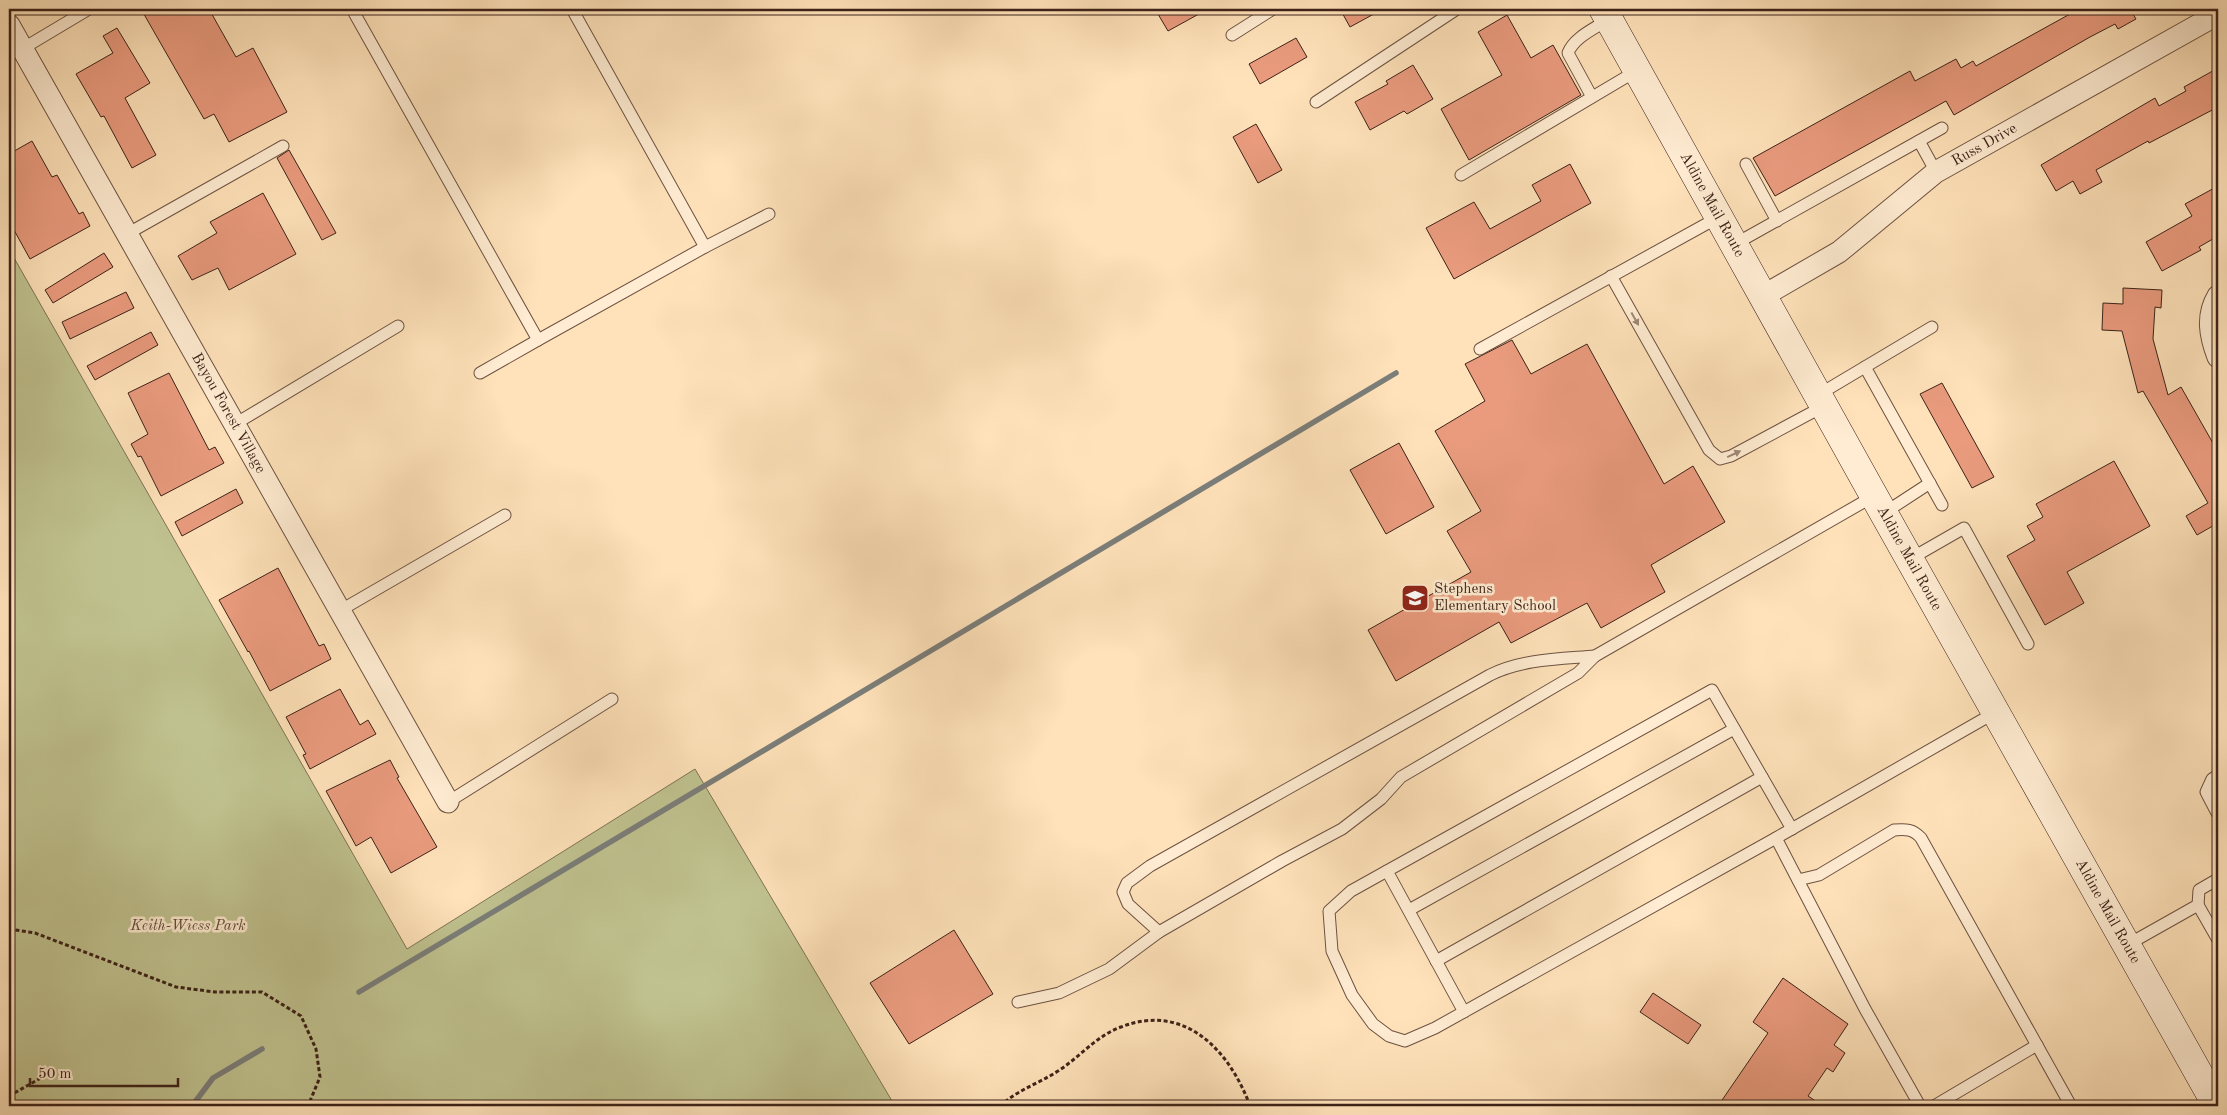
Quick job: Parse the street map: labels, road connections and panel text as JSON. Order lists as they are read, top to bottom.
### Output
{
  "streets": {
    "main road": ["Aldine Mail Route"],
    "street": ["Russ Drive", "Bayou Forest Village"]
  },
  "crossings": [
    ["Russ Drive", "Aldine Mail Route"]
  ],
  "parks": ["Keith-Wiess Park"],
  "places": {
    "school or university": ["Stephens Elementary School"]
  },
  "scale_bar": "50 m"
}
